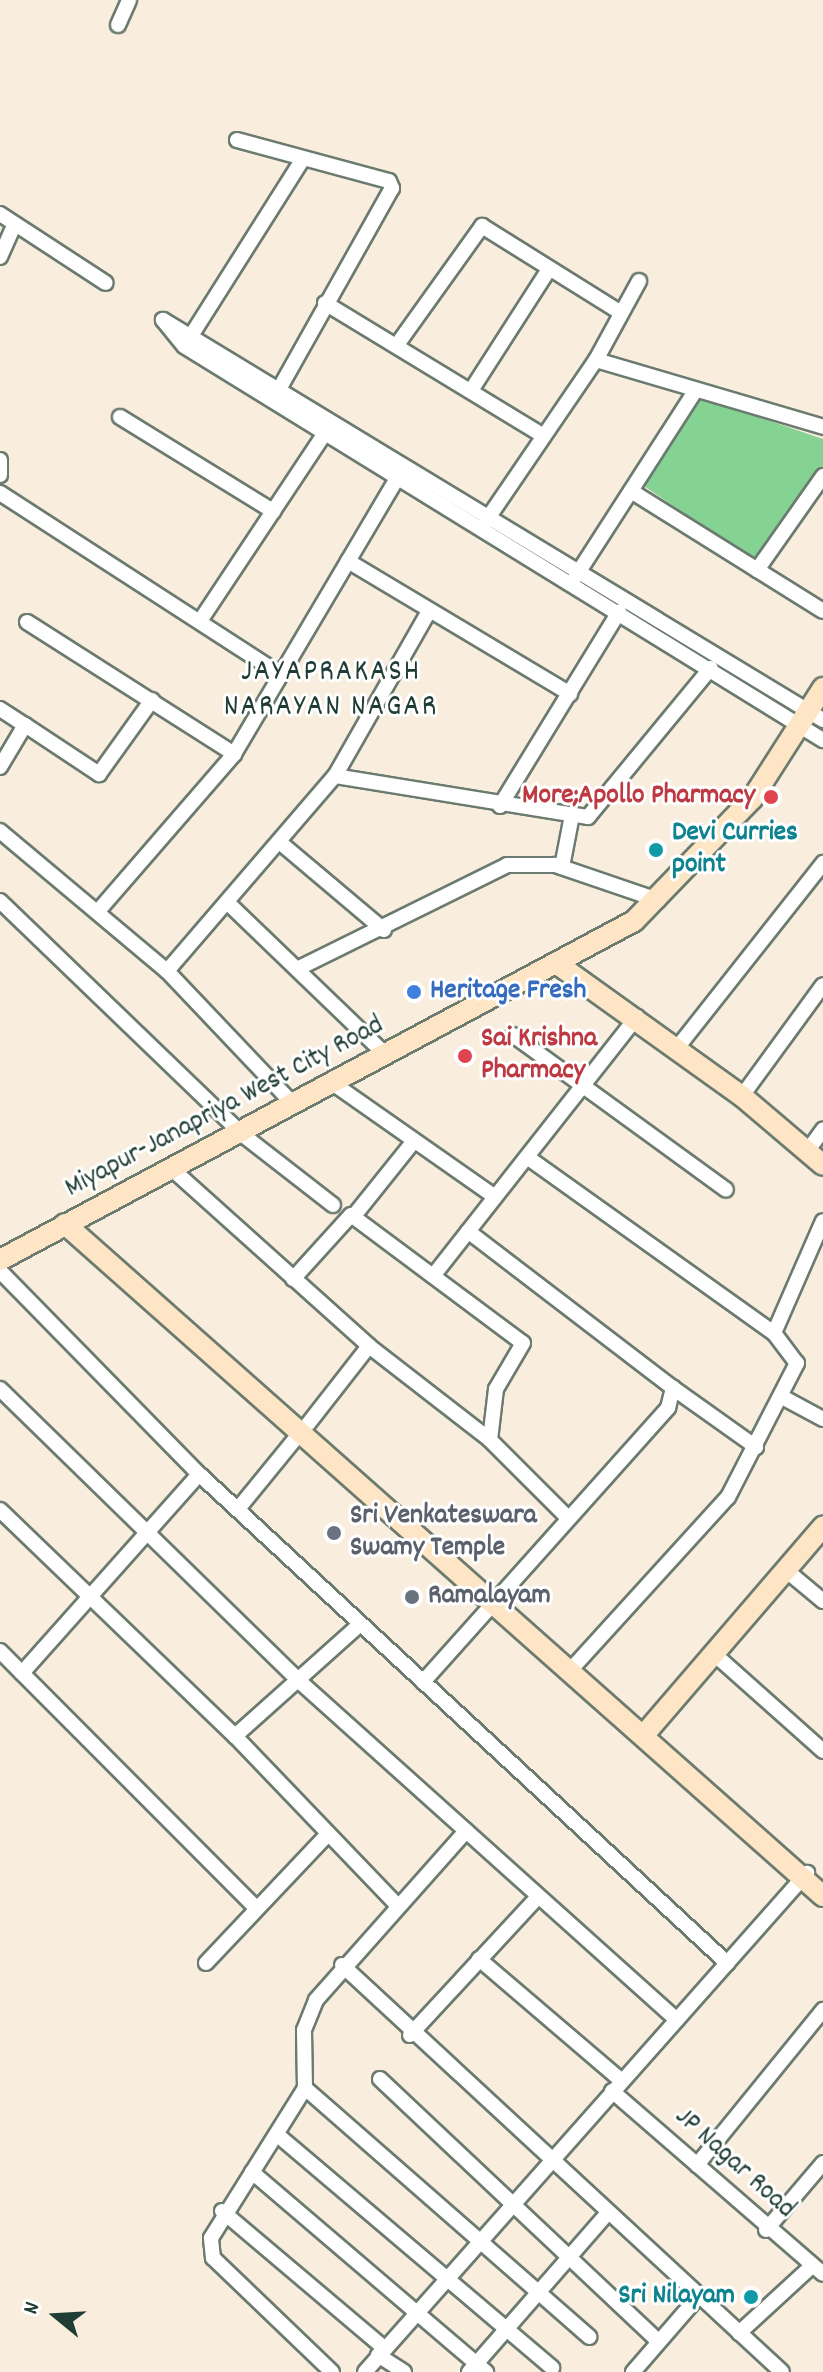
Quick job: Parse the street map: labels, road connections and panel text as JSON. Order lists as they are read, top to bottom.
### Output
{
  "streets": {
    "street": ["Miyapur-Janapriya West City Road", "JP Nagar Road"]
  },
  "districts": ["JAYAPRAKASH NARAYAN NAGAR"],
  "places": [
    "More;Apollo Pharmacy",
    "Devi Curries point",
    "Heritage Fresh",
    "Sai Krishna Pharmacy",
    "Sri Venkateswara Swamy Temple",
    "Ramalayam",
    "Sri Nilayam"
  ],
  "north": "left"
}
